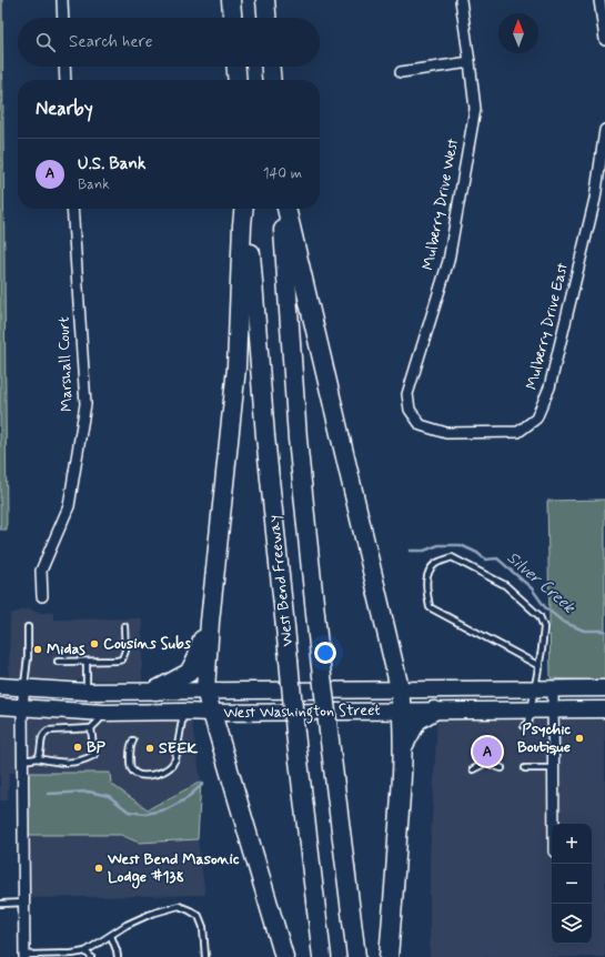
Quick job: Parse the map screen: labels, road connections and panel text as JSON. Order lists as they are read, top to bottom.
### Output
{
  "streets": {
    "highway": ["West Bend Freeway"],
    "main road": ["West Washington Street"],
    "street": ["Mulberry Drive West", "Mulberry Drive East", "Marshall Court"]
  },
  "crossings": [
    ["Mulberry Drive West", "Mulberry Drive East"]
  ],
  "water": ["Silver Creek"],
  "places": [
    "Cousins Subs",
    "Midas",
    "Psychic Boutique",
    "BP",
    "SEEK",
    "West Bend Masonic Lodge #138"
  ],
  "north": "top",
  "page": {
    "search": "Search here",
    "heading": "Nearby",
    "list": [
      {
        "mark": "A",
        "name": "U.S. Bank",
        "note": "Bank",
        "value": "140 m"
      }
    ],
    "pins": "A",
    "map_buttons": ["+", "−"]
  }
}
